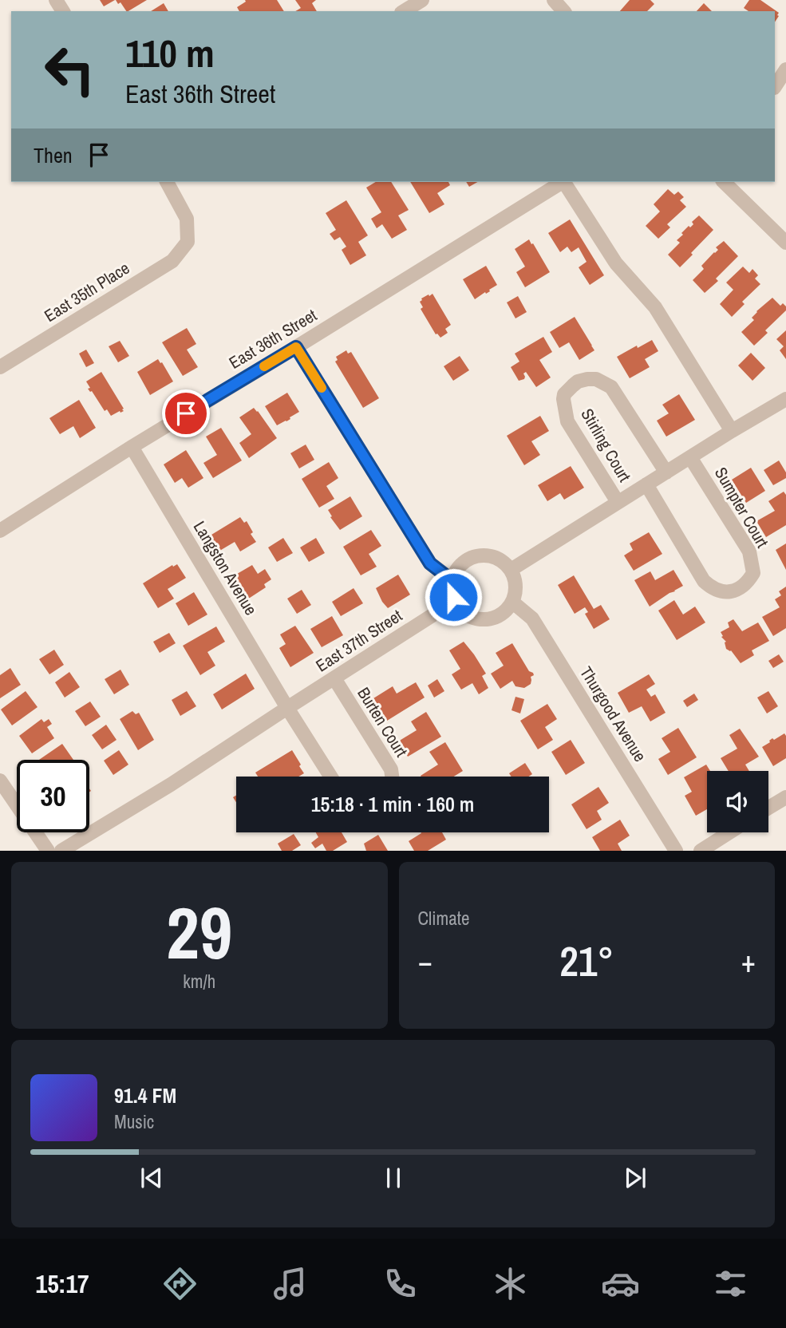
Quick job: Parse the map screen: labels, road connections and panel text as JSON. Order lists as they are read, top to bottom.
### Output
{
  "streets": {
    "street": [
      "East 35th Place",
      "East 36th Street",
      "Stirling Court",
      "Sumpter Court",
      "Langston Avenue",
      "East 37th Street",
      "Thurgood Avenue",
      "Burten Court"
    ]
  },
  "crossings": [
    ["East 36th Street", "Langston Avenue"],
    ["Langston Avenue", "East 37th Street"],
    ["East 37th Street", "Thurgood Avenue"],
    ["East 37th Street", "Burten Court"]
  ],
  "page": {
    "turn": ["110 m", "East 36th Street"],
    "then": "Then",
    "limit": "30",
    "trip": "15:18 · 1 min · 160 m",
    "tile": [
      ["29", "km/h"],
      "Climate"
    ],
    "heat": ["−", "21°", "+"],
    "song": ["91.4 FM", "Music"],
    "tabs": "15:17"
  }
}
